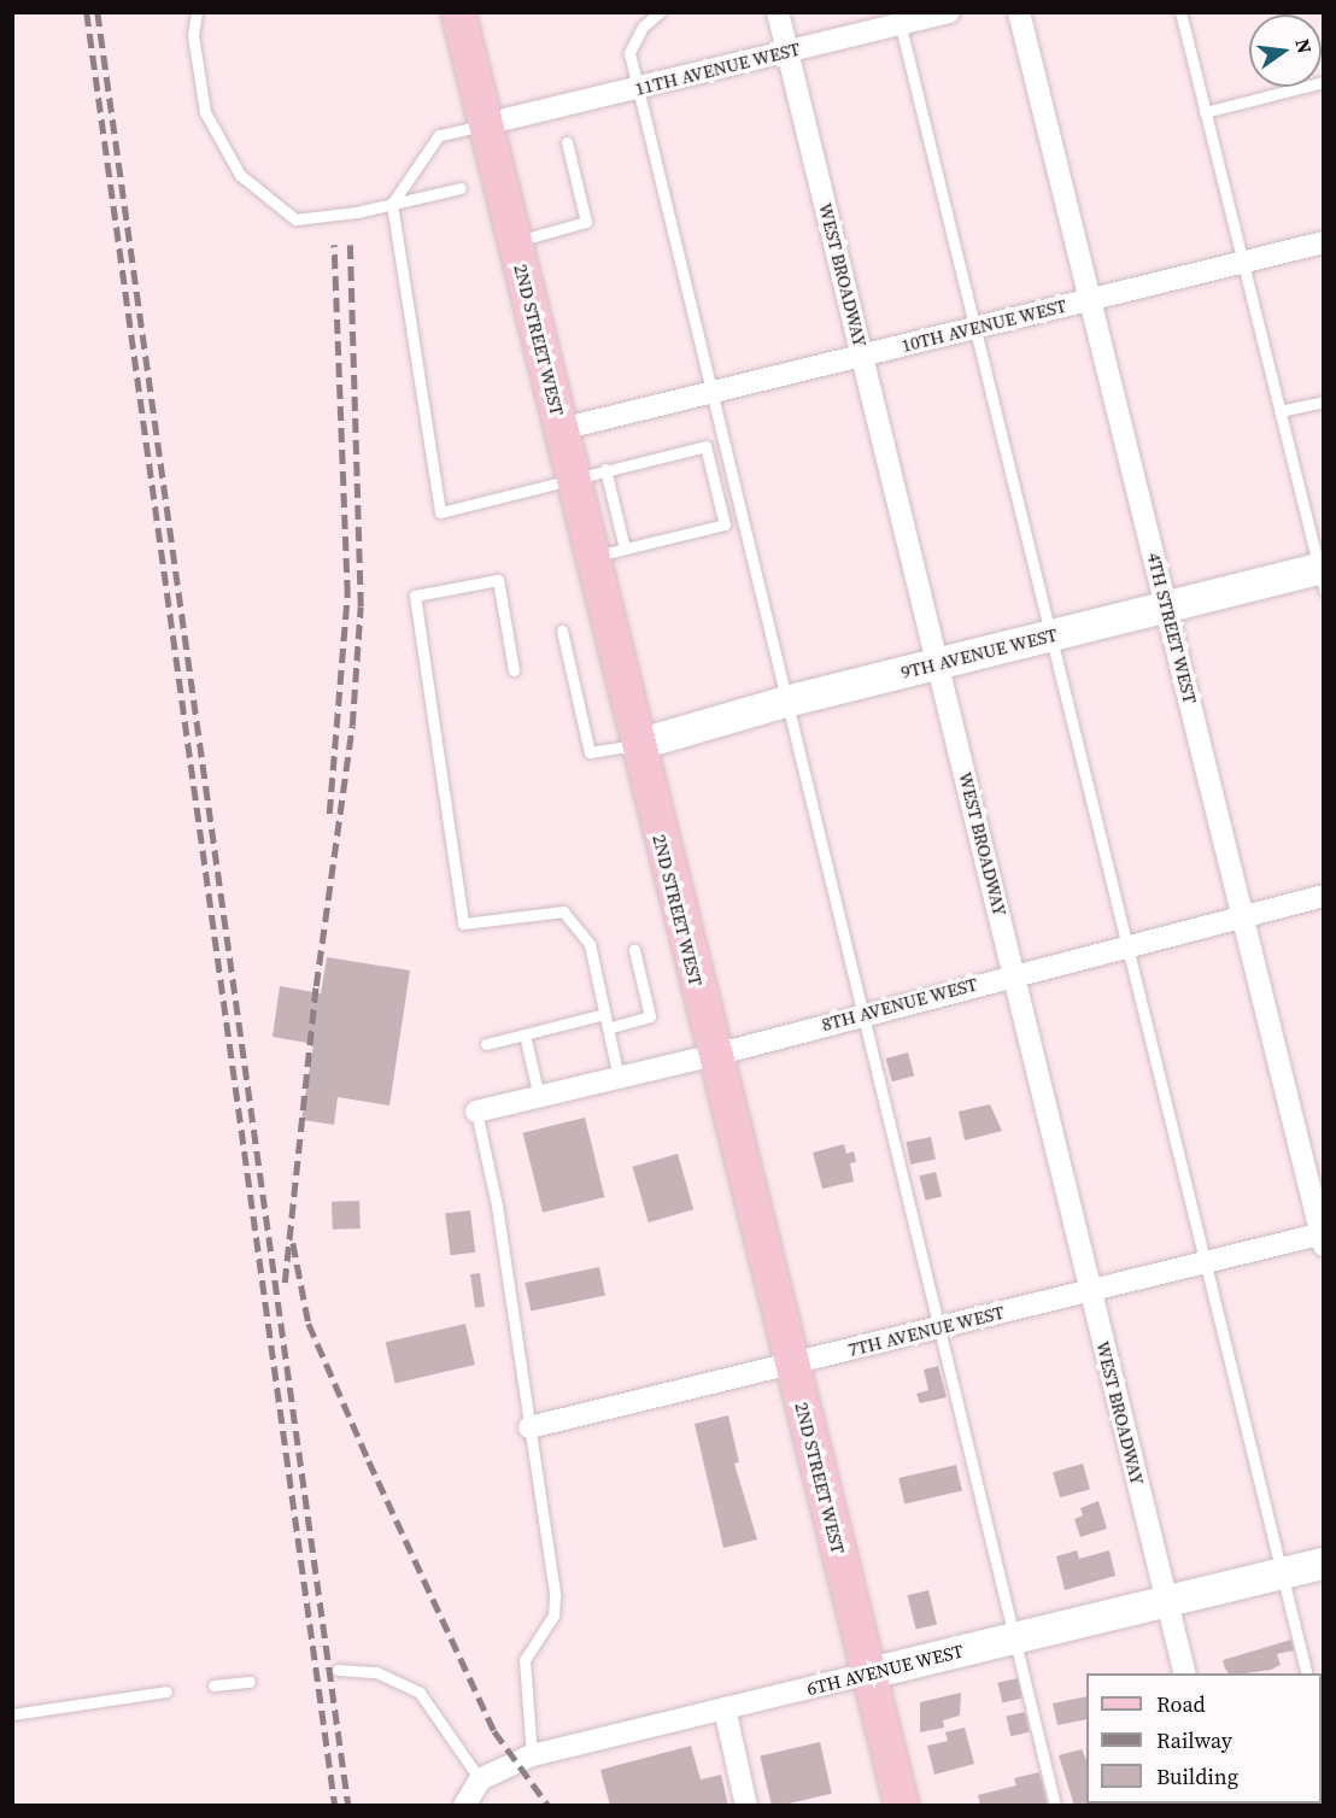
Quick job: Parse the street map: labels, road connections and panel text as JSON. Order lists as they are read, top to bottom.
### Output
{
  "streets": {
    "main road": ["2ND STREET WEST"],
    "street": [
      "11TH AVENUE WEST",
      "WEST BROADWAY",
      "10TH AVENUE WEST",
      "4TH STREET WEST",
      "9TH AVENUE WEST",
      "8TH AVENUE WEST",
      "7TH AVENUE WEST",
      "6TH AVENUE WEST"
    ]
  },
  "crossings": [
    ["11TH AVENUE WEST", "WEST BROADWAY"],
    ["11TH AVENUE WEST", "2ND STREET WEST"],
    ["WEST BROADWAY", "10TH AVENUE WEST"],
    ["WEST BROADWAY", "9TH AVENUE WEST"],
    ["WEST BROADWAY", "8TH AVENUE WEST"],
    ["WEST BROADWAY", "7TH AVENUE WEST"],
    ["WEST BROADWAY", "6TH AVENUE WEST"],
    ["10TH AVENUE WEST", "2ND STREET WEST"],
    ["10TH AVENUE WEST", "4TH STREET WEST"],
    ["2ND STREET WEST", "9TH AVENUE WEST"],
    ["2ND STREET WEST", "8TH AVENUE WEST"],
    ["2ND STREET WEST", "7TH AVENUE WEST"],
    ["2ND STREET WEST", "6TH AVENUE WEST"],
    ["4TH STREET WEST", "9TH AVENUE WEST"],
    ["4TH STREET WEST", "8TH AVENUE WEST"],
    ["4TH STREET WEST", "7TH AVENUE WEST"]
  ],
  "legend": ["Road", "Railway", "Building"],
  "north": "right"
}
